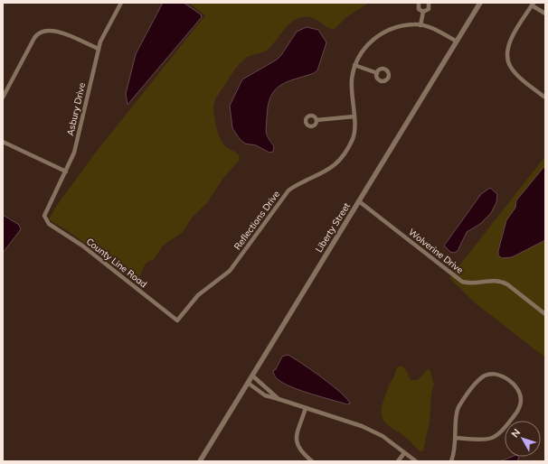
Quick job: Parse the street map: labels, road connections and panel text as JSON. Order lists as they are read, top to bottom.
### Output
{
  "streets": {
    "street": [
      "Asbury Drive",
      "Reflections Drive",
      "Liberty Street",
      "Wolverine Drive",
      "County Line Road"
    ]
  },
  "crossings": [
    ["Asbury Drive", "County Line Road"],
    ["Reflections Drive", "Liberty Street"],
    ["Reflections Drive", "County Line Road"],
    ["Liberty Street", "Wolverine Drive"]
  ],
  "north": "top left"
}
